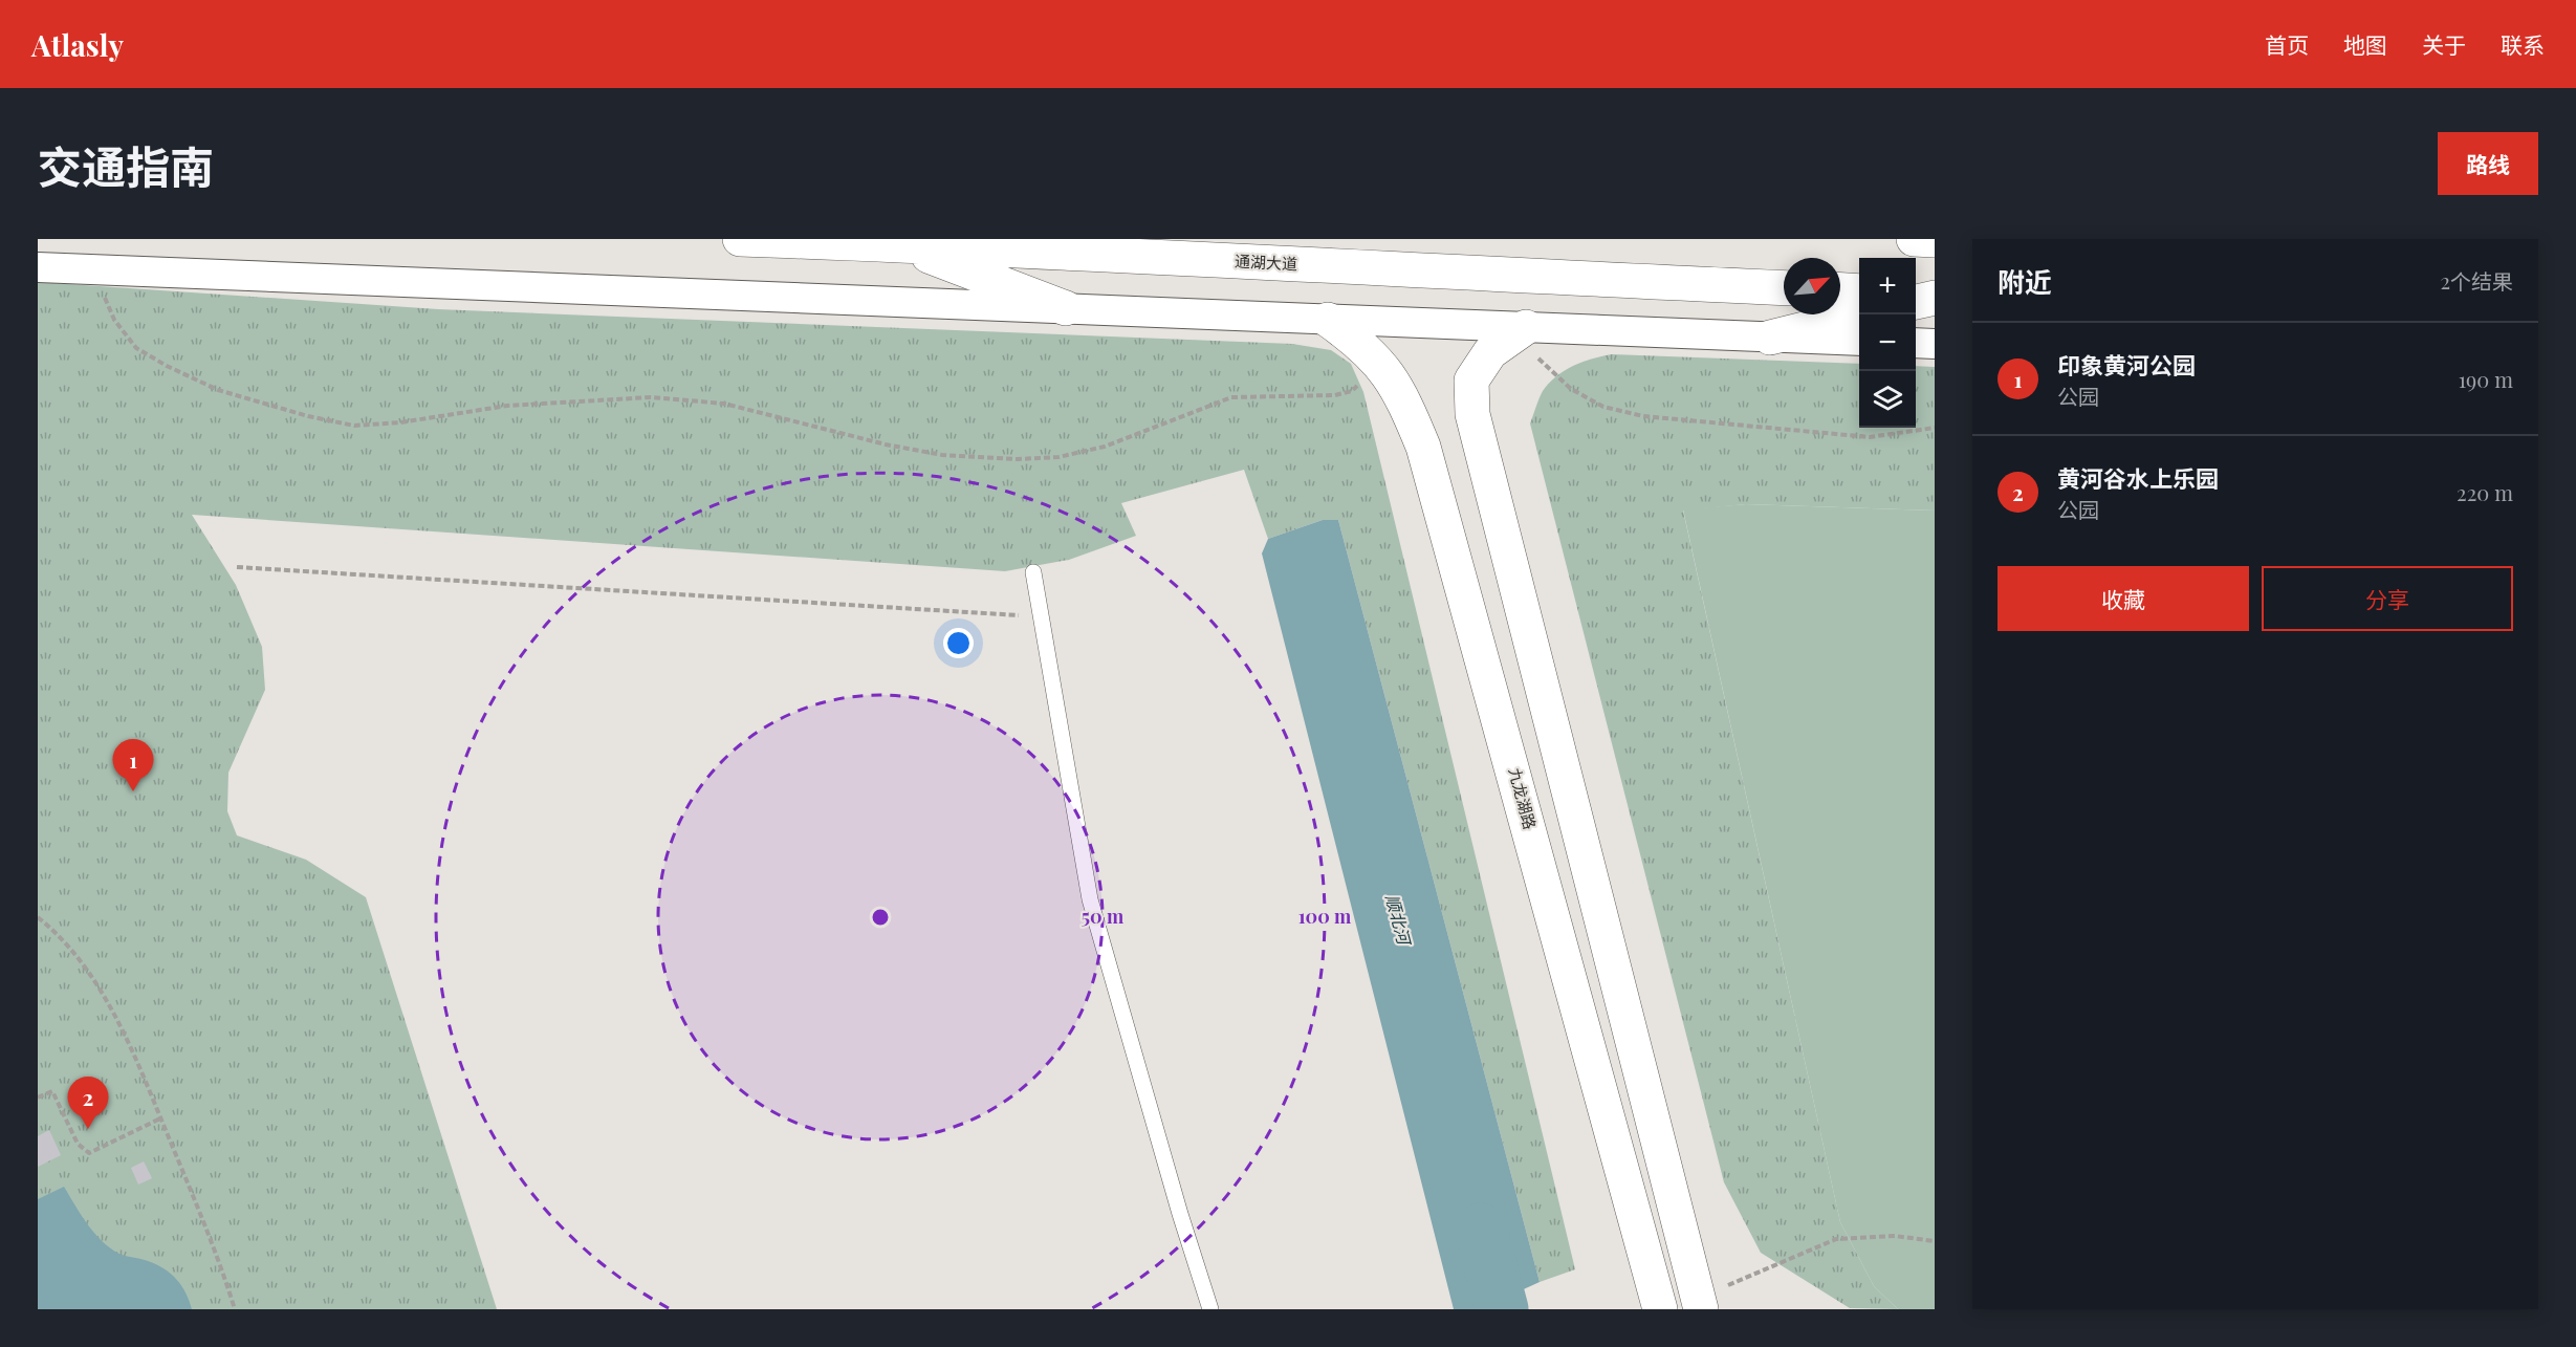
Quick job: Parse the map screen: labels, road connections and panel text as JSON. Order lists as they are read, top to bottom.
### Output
{
  "streets": {
    "street": ["通湖大道", "九龙湖路"]
  },
  "water": ["顺北河"],
  "north": "top right",
  "page": {
    "header": "Atlasly",
    "nav": [
      "首页",
      "地图",
      "关于",
      "联系"
    ],
    "title": "交通指南",
    "buttons": [
      "路线",
      ["收藏", "分享"]
    ],
    "heading": ["附近", "2个结果"],
    "map_buttons": ["+", "−"],
    "list": [
      {
        "mark": "1",
        "name": "印象黄河公园",
        "note": "公园",
        "value": "190 m"
      },
      {
        "mark": "2",
        "name": "黄河谷水上乐园",
        "note": "公园",
        "value": "220 m"
      }
    ],
    "pins": ["1", "2"]
  },
  "rings": ["50 m", "100 m"]
}
